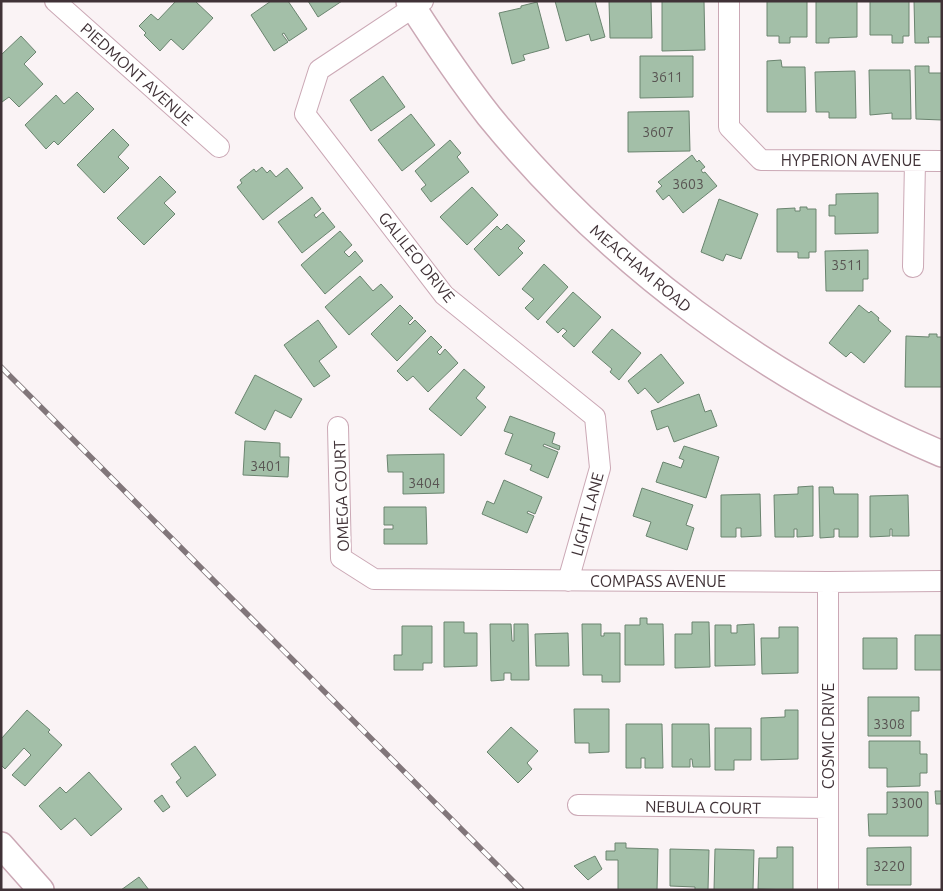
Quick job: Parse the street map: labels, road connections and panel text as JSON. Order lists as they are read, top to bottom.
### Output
{
  "streets": {
    "street": [
      "PIEDMONT AVENUE",
      "HYPERION AVENUE",
      "GALILEO DRIVE",
      "MEACHAM ROAD",
      "OMEGA COURT",
      "LIGHT LANE",
      "COMPASS AVENUE",
      "COSMIC DRIVE",
      "NEBULA COURT"
    ]
  },
  "crossings": [
    ["GALILEO DRIVE", "MEACHAM ROAD"],
    ["GALILEO DRIVE", "LIGHT LANE"],
    ["OMEGA COURT", "COMPASS AVENUE"],
    ["LIGHT LANE", "COMPASS AVENUE"],
    ["COMPASS AVENUE", "COSMIC DRIVE"],
    ["COSMIC DRIVE", "NEBULA COURT"]
  ],
  "house_numbers": [
    "3611",
    "3607",
    "3603",
    "3511",
    "3401",
    "3404",
    "3308",
    "3300",
    "3220"
  ]
}
